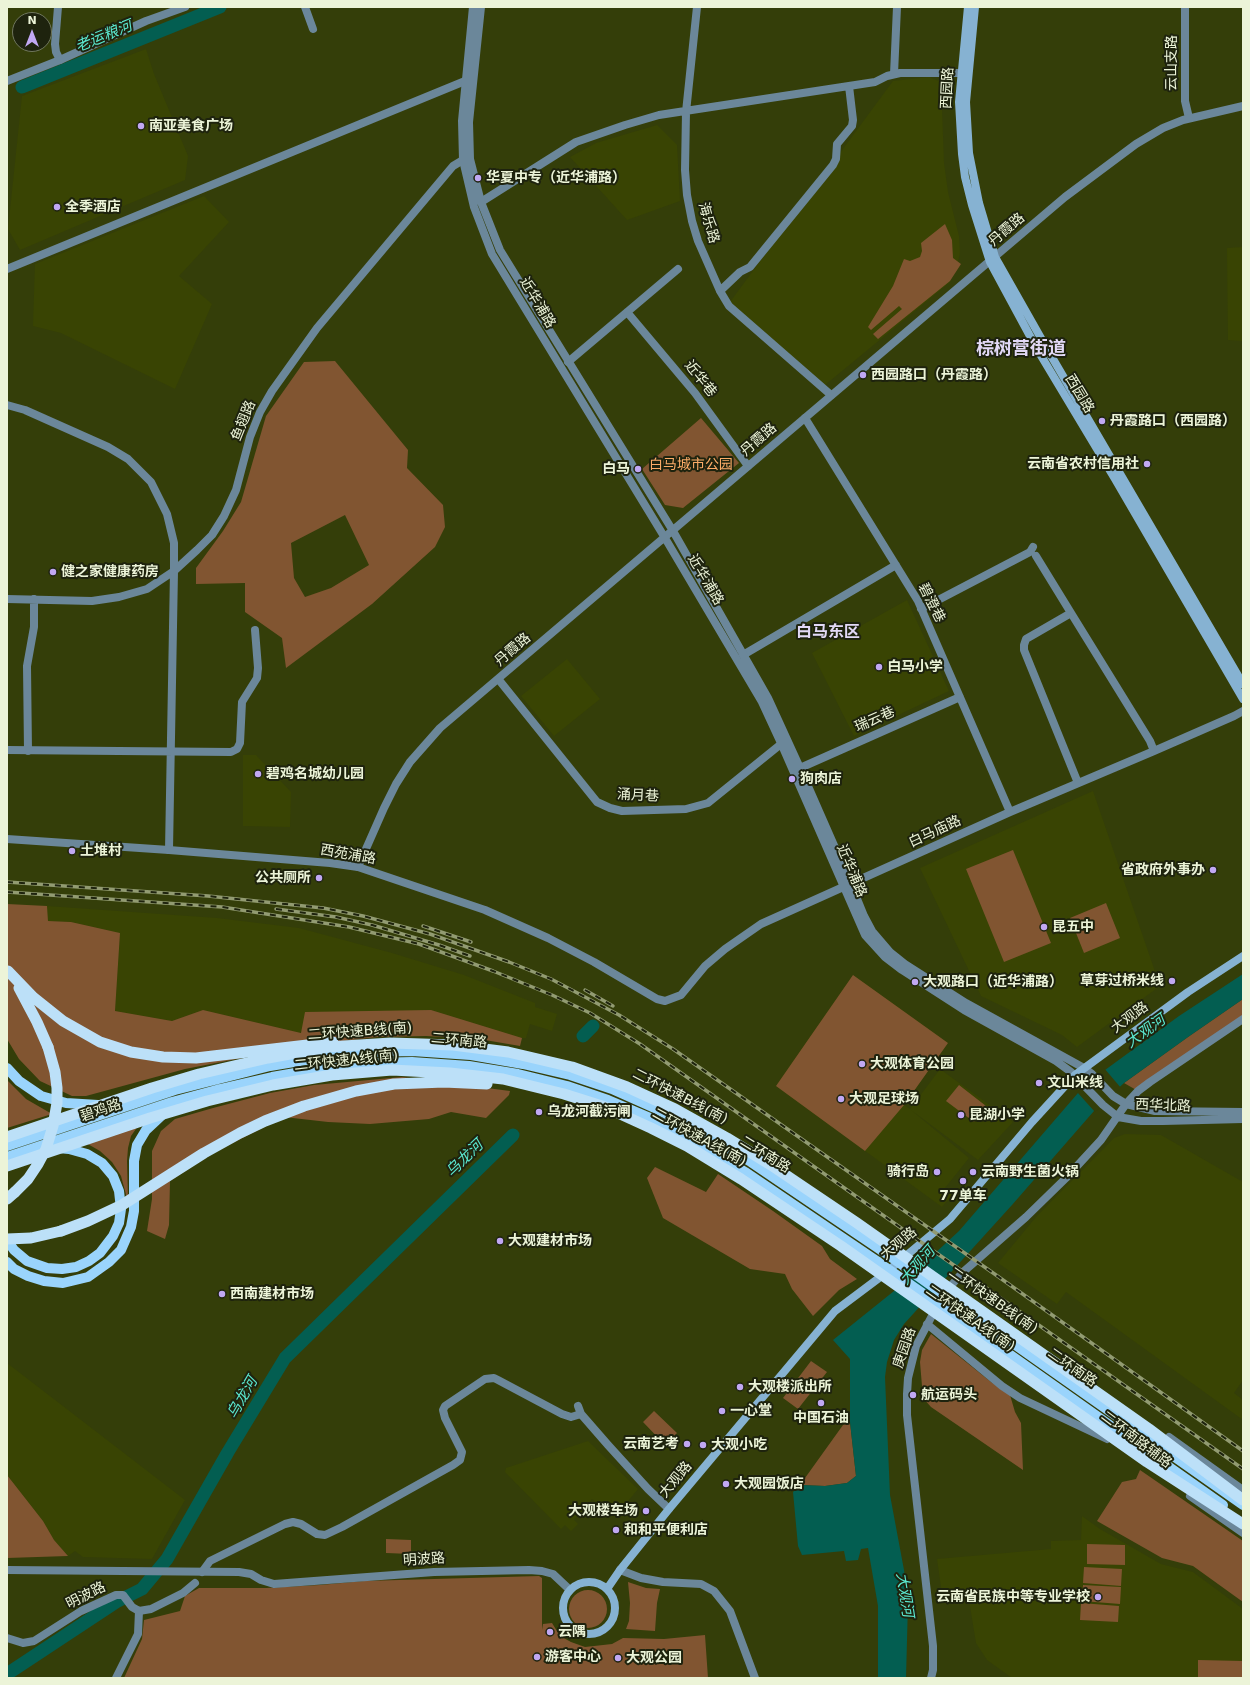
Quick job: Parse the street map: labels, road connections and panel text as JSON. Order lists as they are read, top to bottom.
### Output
{
  "streets": {
    "highway": ["二环快速B线(南)", "二环快速A线(南)"],
    "main road": [
      "西园路",
      "大观路",
      "二环南路",
      "碧鸡路"
    ],
    "street": [
      "云山支路",
      "海乐路",
      "丹霞路",
      "近华浦路",
      "近华巷",
      "鱼翅路",
      "碧澄巷",
      "瑞云巷",
      "涌月巷",
      "白马庙路",
      "西苑浦路",
      "西华北路",
      "庚园路",
      "二环南路辅路",
      "明波路"
    ]
  },
  "crossings": [
    ["云山支路", "丹霞路"],
    ["西园路", "丹霞路"],
    ["海乐路", "丹霞路"],
    ["丹霞路", "近华浦路"],
    ["丹霞路", "近华巷"],
    ["丹霞路", "碧澄巷"],
    ["丹霞路", "涌月巷"],
    ["丹霞路", "西苑浦路"],
    ["近华浦路", "鱼翅路"],
    ["近华浦路", "瑞云巷"],
    ["近华浦路", "涌月巷"],
    ["近华浦路", "白马庙路"],
    ["近华浦路", "大观路"],
    ["近华浦路", "西华北路"],
    ["碧澄巷", "瑞云巷"],
    ["碧澄巷", "白马庙路"],
    ["白马庙路", "西苑浦路"],
    ["大观路", "西华北路"],
    ["大观路", "明波路"],
    ["二环南路", "碧鸡路"],
    ["二环南路", "二环南路辅路"],
    ["西华北路", "庚园路"]
  ],
  "districts": ["棕树营街道", "白马东区"],
  "water": ["老运粮河", "大观河", "乌龙河"],
  "parks": ["白马城市公园"],
  "places": [
    "南亚美食广场",
    "华夏中专（近华浦路）",
    "全季酒店",
    "西园路口（丹霞路）",
    "丹霞路口（西园路）",
    "云南省农村信用社",
    "白马",
    "健之家健康药房",
    "白马小学",
    "碧鸡名城幼儿园",
    "狗肉店",
    "土堆村",
    "省政府外事办",
    "公共厕所",
    "昆五中",
    "草芽过桥米线",
    "大观路口（近华浦路）",
    "大观体育公园",
    "文山米线",
    "大观足球场",
    "乌龙河截污闸",
    "昆湖小学",
    "骑行岛",
    "云南野生菌火锅",
    "77单车",
    "大观建材市场",
    "西南建材市场",
    "大观楼派出所",
    "航运码头",
    "中国石油",
    "一心堂",
    "云南艺考",
    "大观小吃",
    "大观园饭店",
    "大观楼车场",
    "和和平便利店",
    "云南省民族中等专业学校",
    "云隅",
    "游客中心",
    "大观公园"
  ],
  "north": "top"
}
